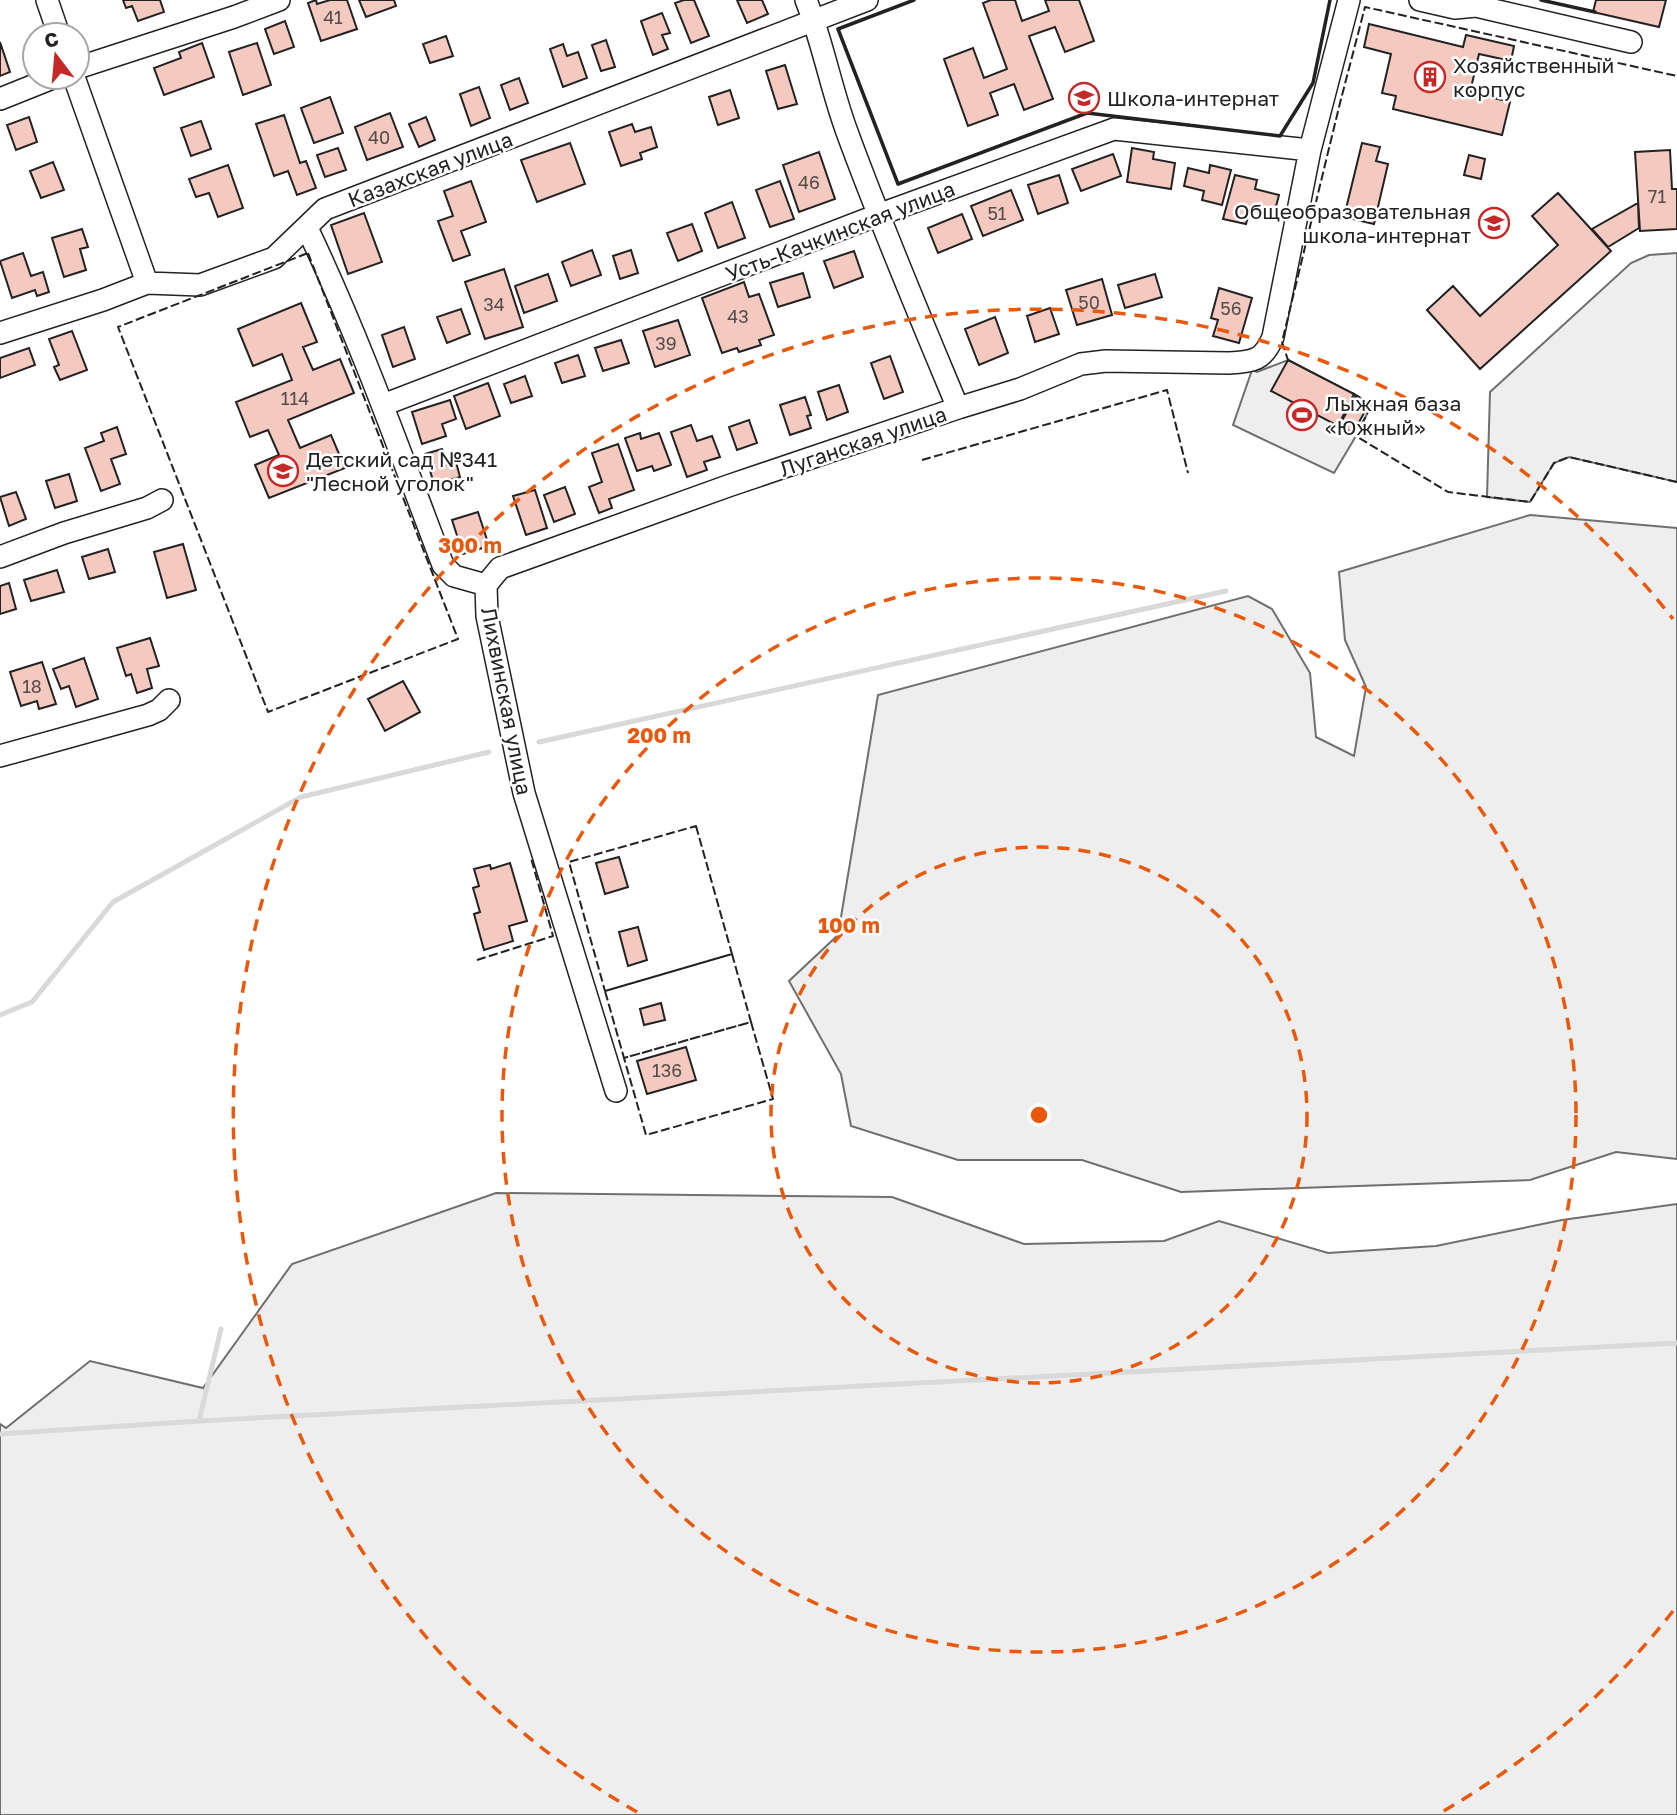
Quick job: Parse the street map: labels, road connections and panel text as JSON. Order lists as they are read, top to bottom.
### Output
{
  "streets": {
    "street": [
      "Казахская улица",
      "Усть-Качкинская улица",
      "Луганская улица",
      "Лихвинская улица"
    ]
  },
  "crossings": [
    ["Казахская улица", "Лихвинская улица"],
    ["Усть-Качкинская улица", "Луганская улица"],
    ["Усть-Качкинская улица", "Лихвинская улица"],
    ["Луганская улица", "Лихвинская улица"]
  ],
  "places": {
    "building": ["Хозяйственный корпус"],
    "school or university": ["Школа-интернат", "Общеобразовательная школа-интернат", "Детский сад №341 \"Лесной уголок\""],
    "sports": ["Лыжная база «Южный»"]
  },
  "house_numbers": [
    "41",
    "40",
    "46",
    "71",
    "51",
    "50",
    "34",
    "56",
    "43",
    "39",
    "114",
    "18",
    "136"
  ],
  "north": "top",
  "rings": ["300 m", "200 m", "100 m"]
}
